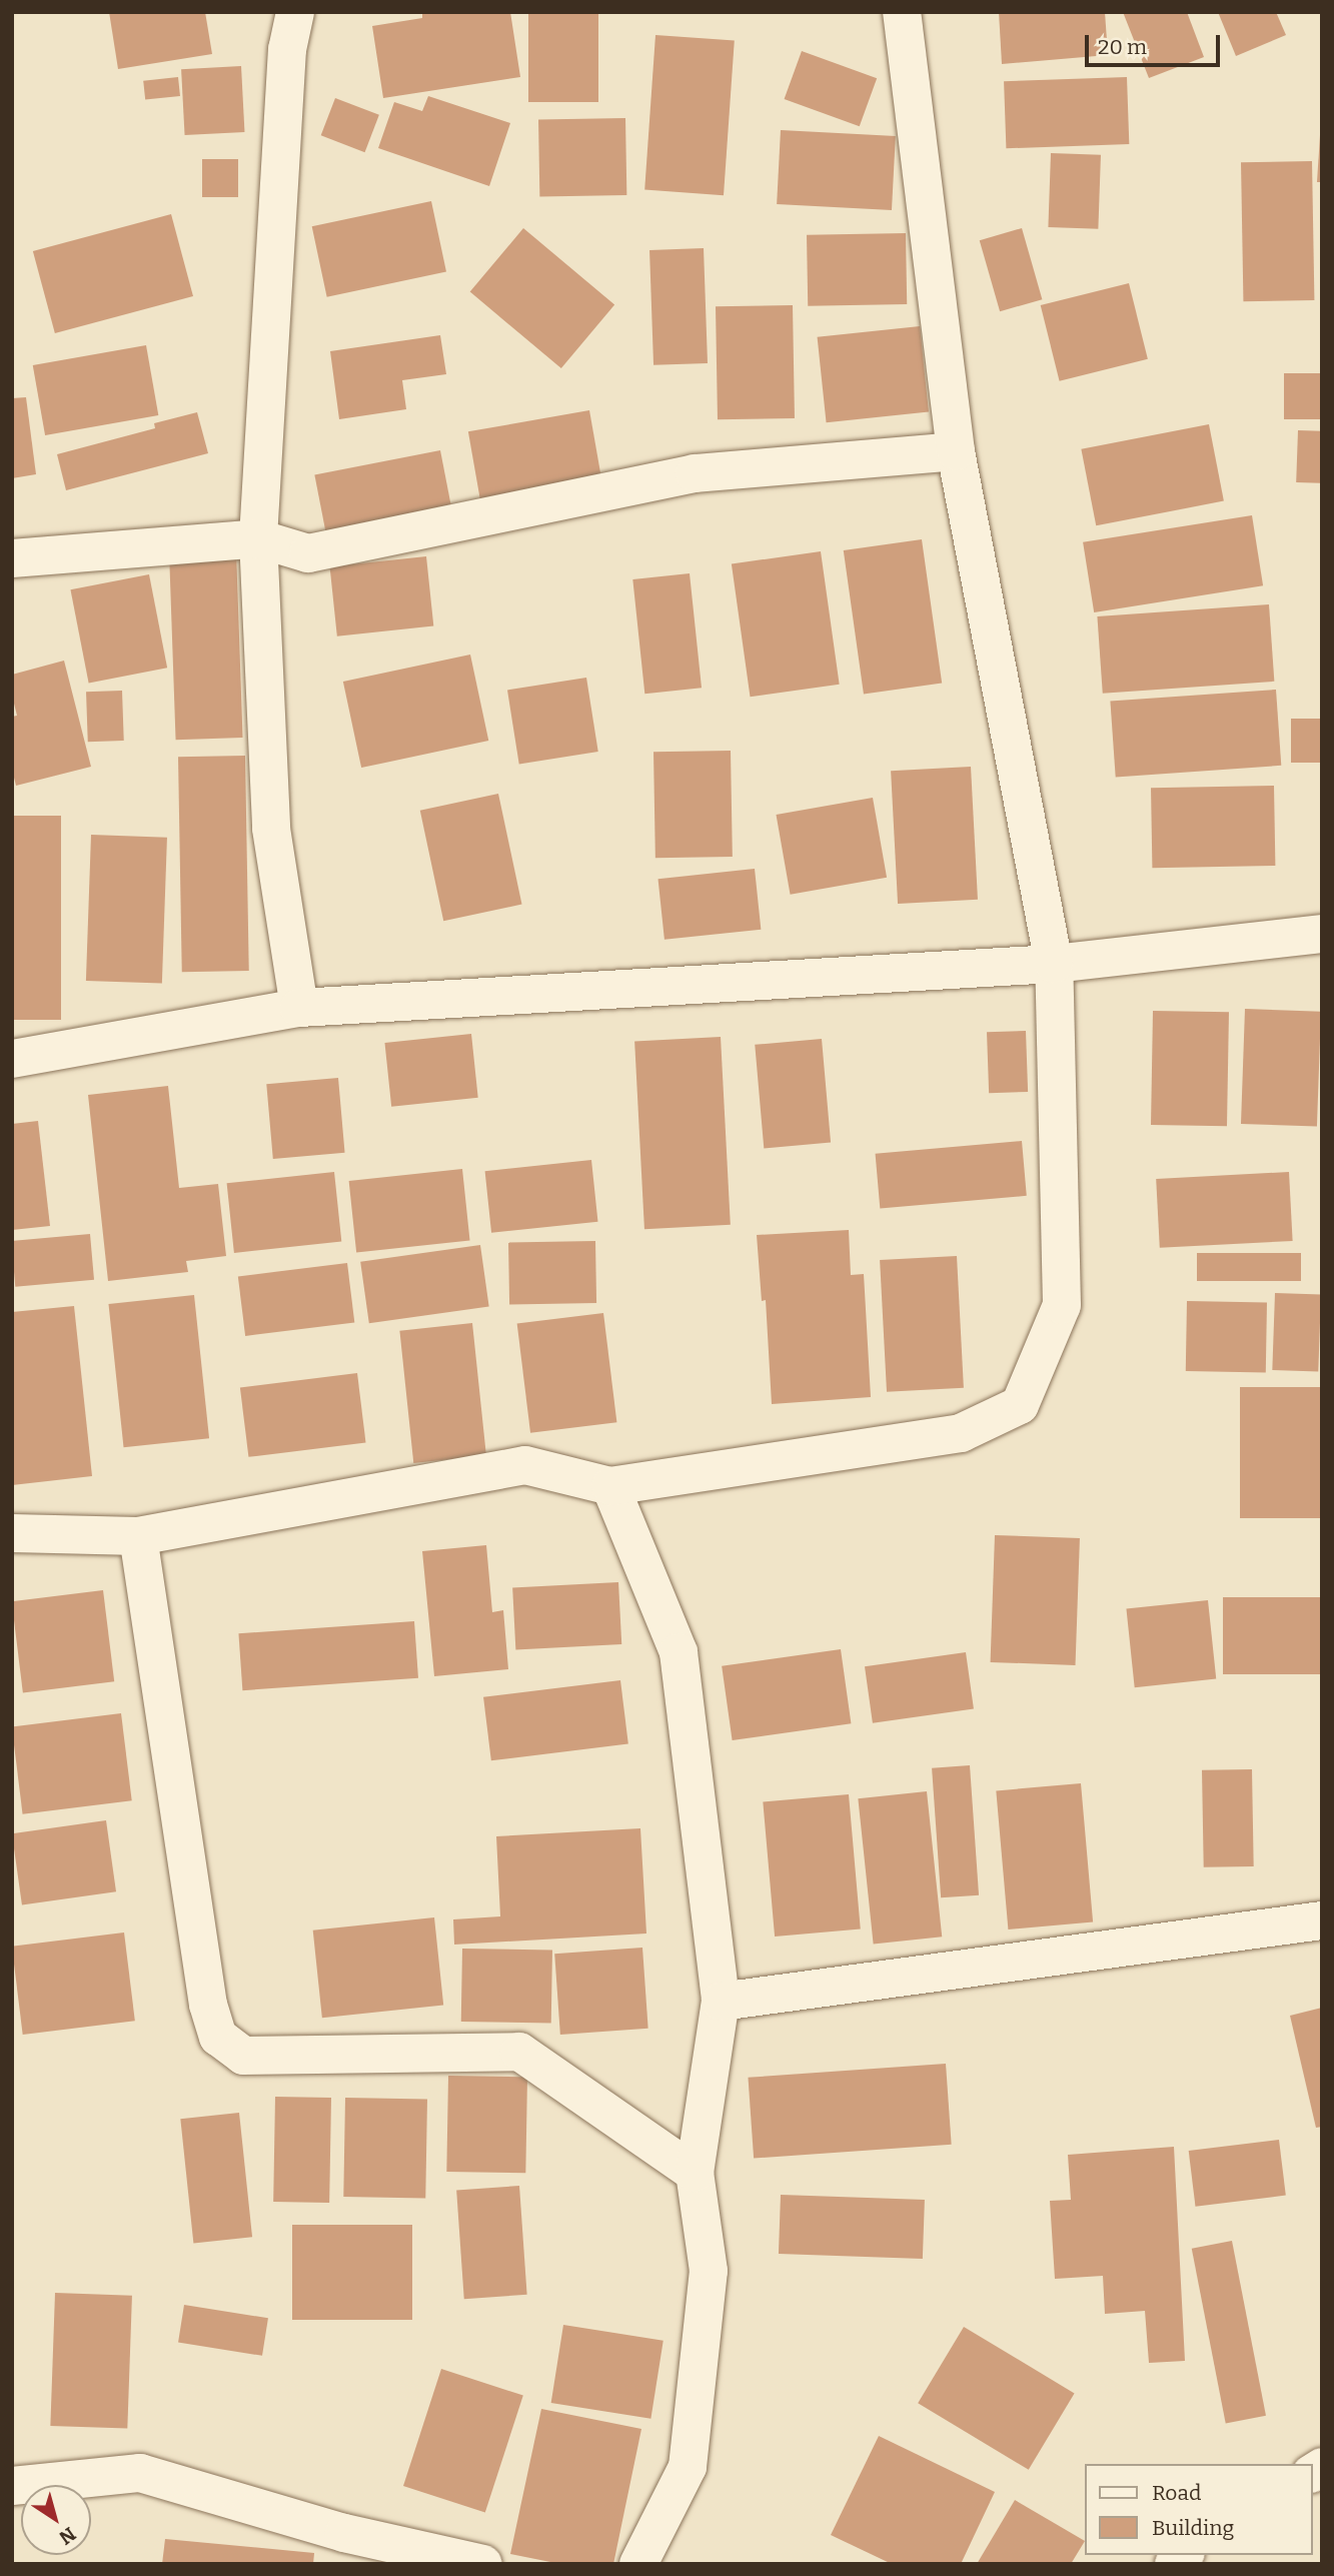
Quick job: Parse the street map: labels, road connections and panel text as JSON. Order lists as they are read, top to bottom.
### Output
{
  "legend": ["Road", "Building"],
  "scale_bar": "20 m",
  "north": "bottom right"
}
